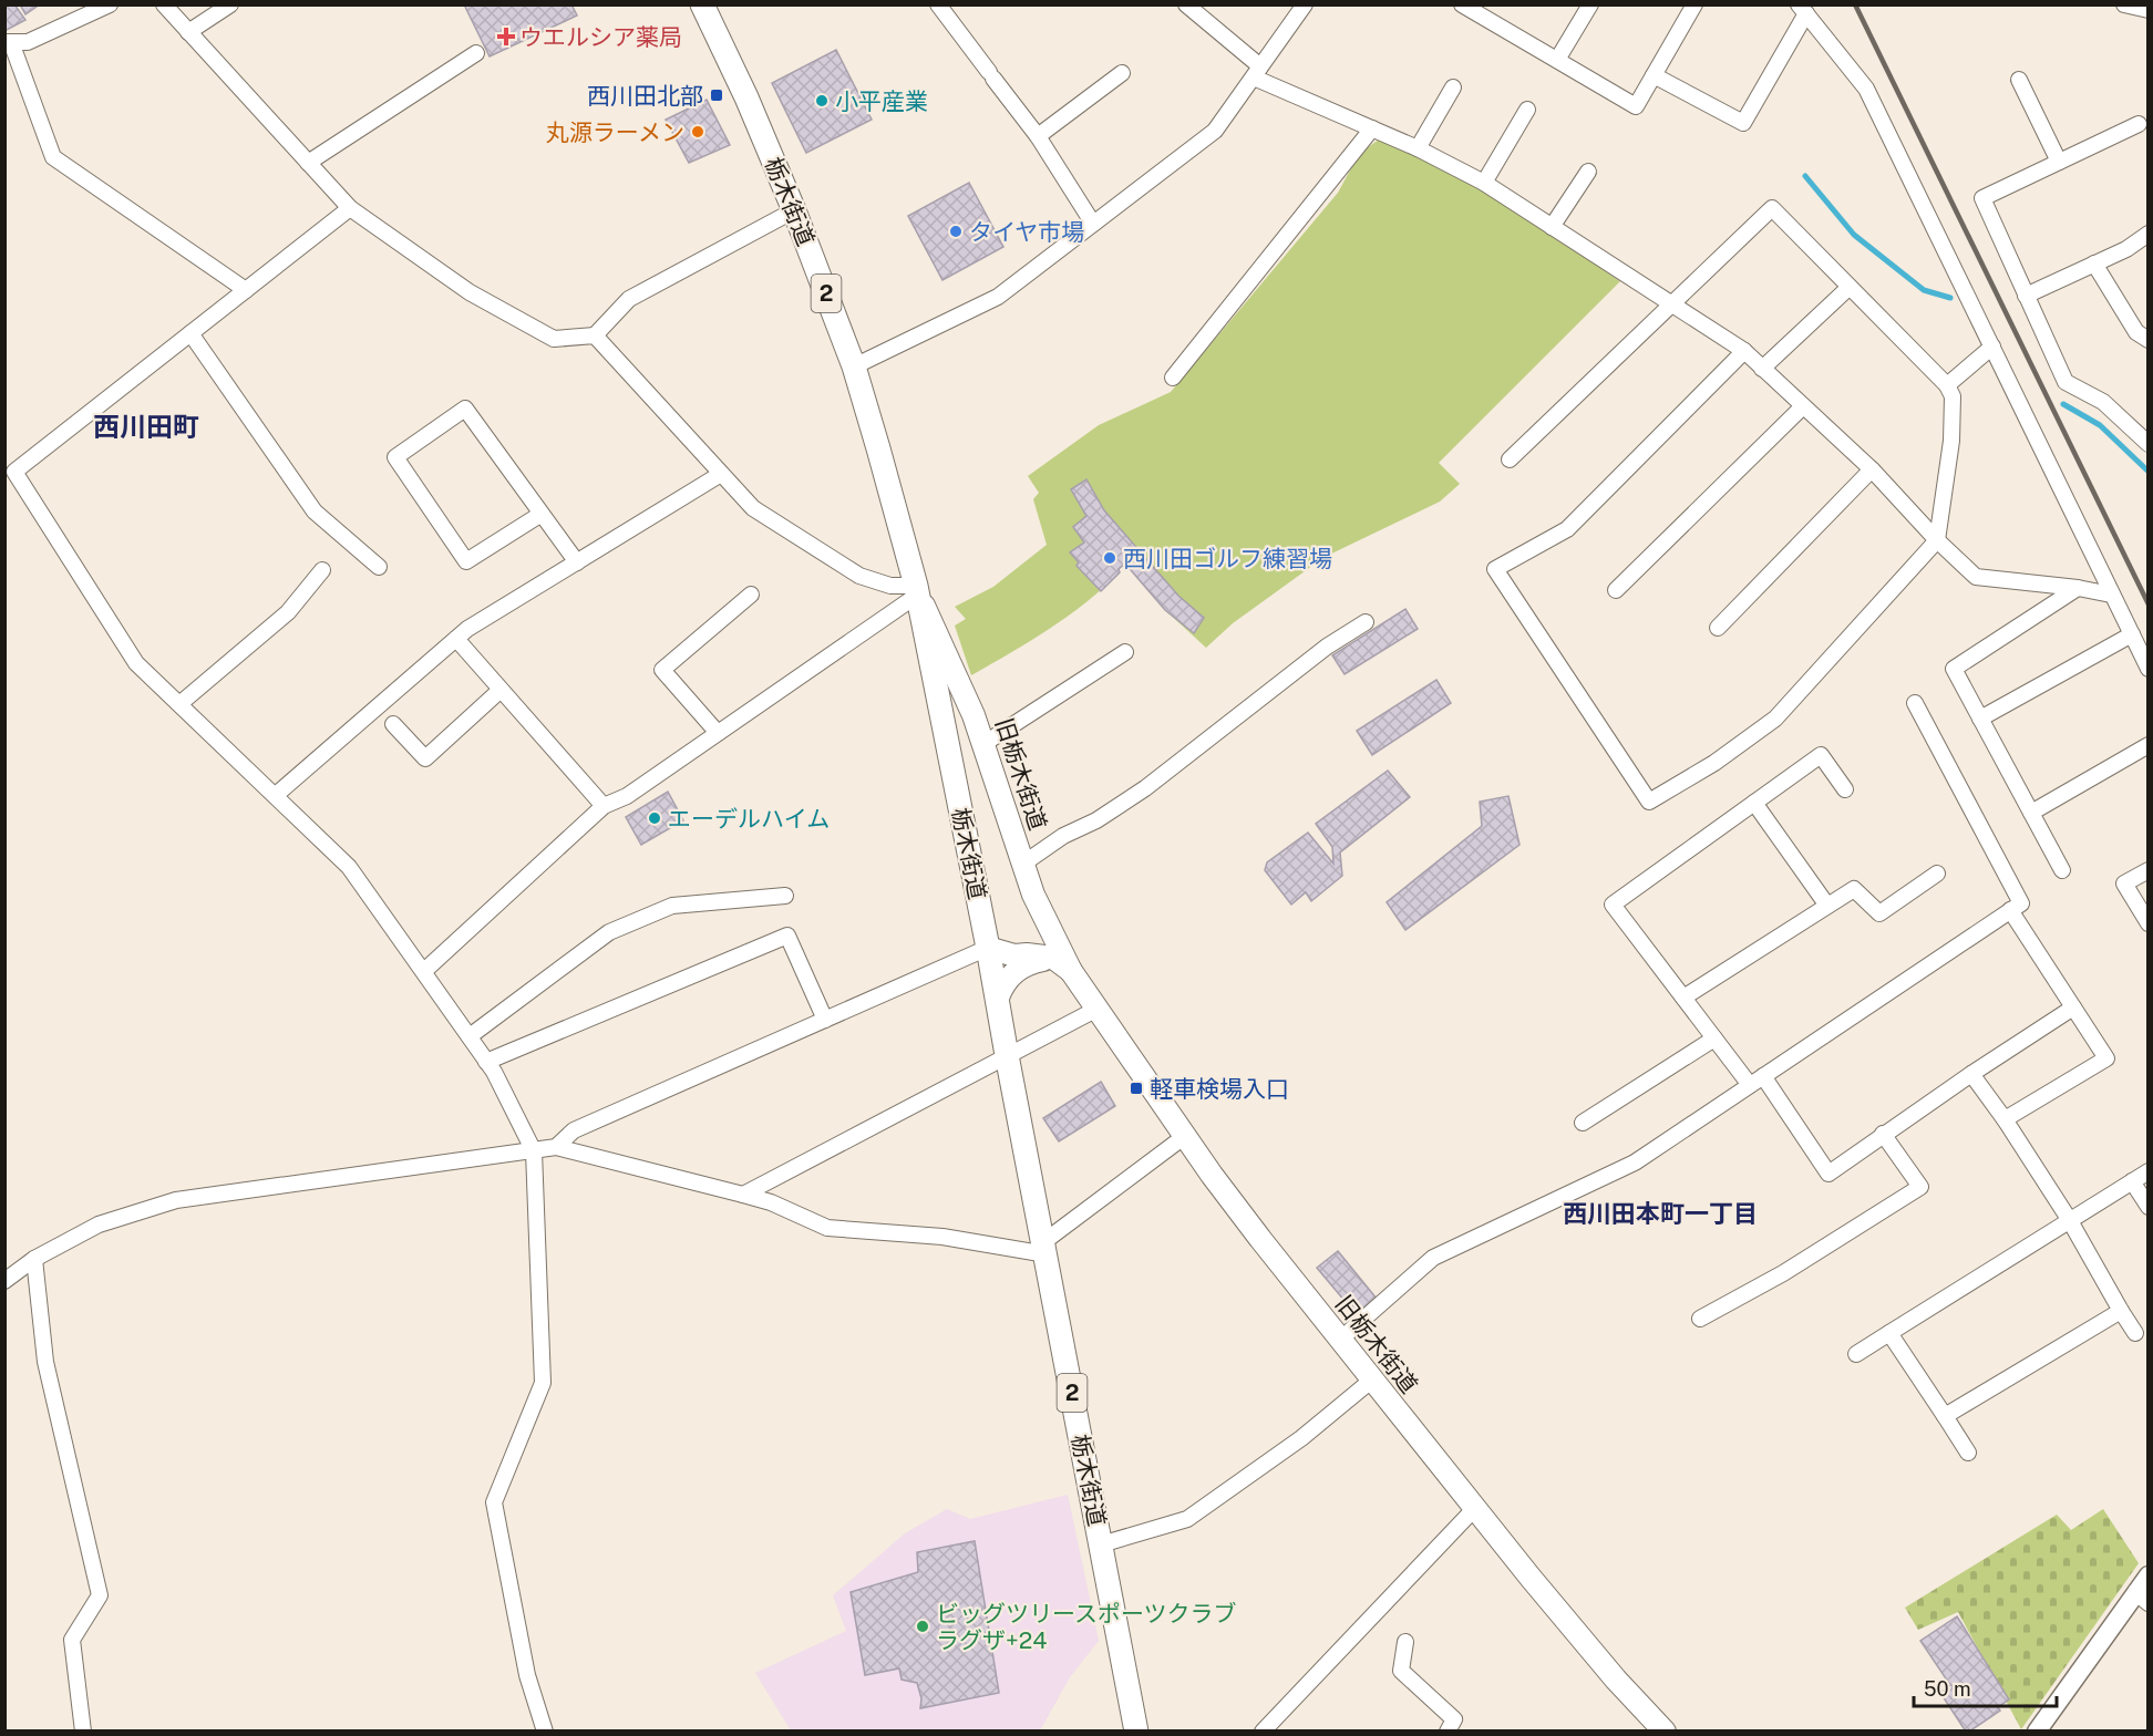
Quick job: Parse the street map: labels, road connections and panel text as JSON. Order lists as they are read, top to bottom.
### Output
{
  "streets": {
    "main road": ["栃木街道", "2", "旧栃木街道"]
  },
  "crossings": [
    ["栃木街道", "旧栃木街道"]
  ],
  "districts": ["西川田町", "西川田本町一丁目"],
  "places": {
    "health": ["ウエルシア薬局"],
    "transit": ["西川田北部", "軽車検場入口"],
    "other": [
      "小平産業",
      "丸源ラーメン",
      "タイヤ市場",
      "西川田ゴルフ練習場",
      "エーデルハイム",
      "ビッグツリースポーツクラブ ラグザ+24"
    ]
  },
  "scale_bar": "50 m"
}
